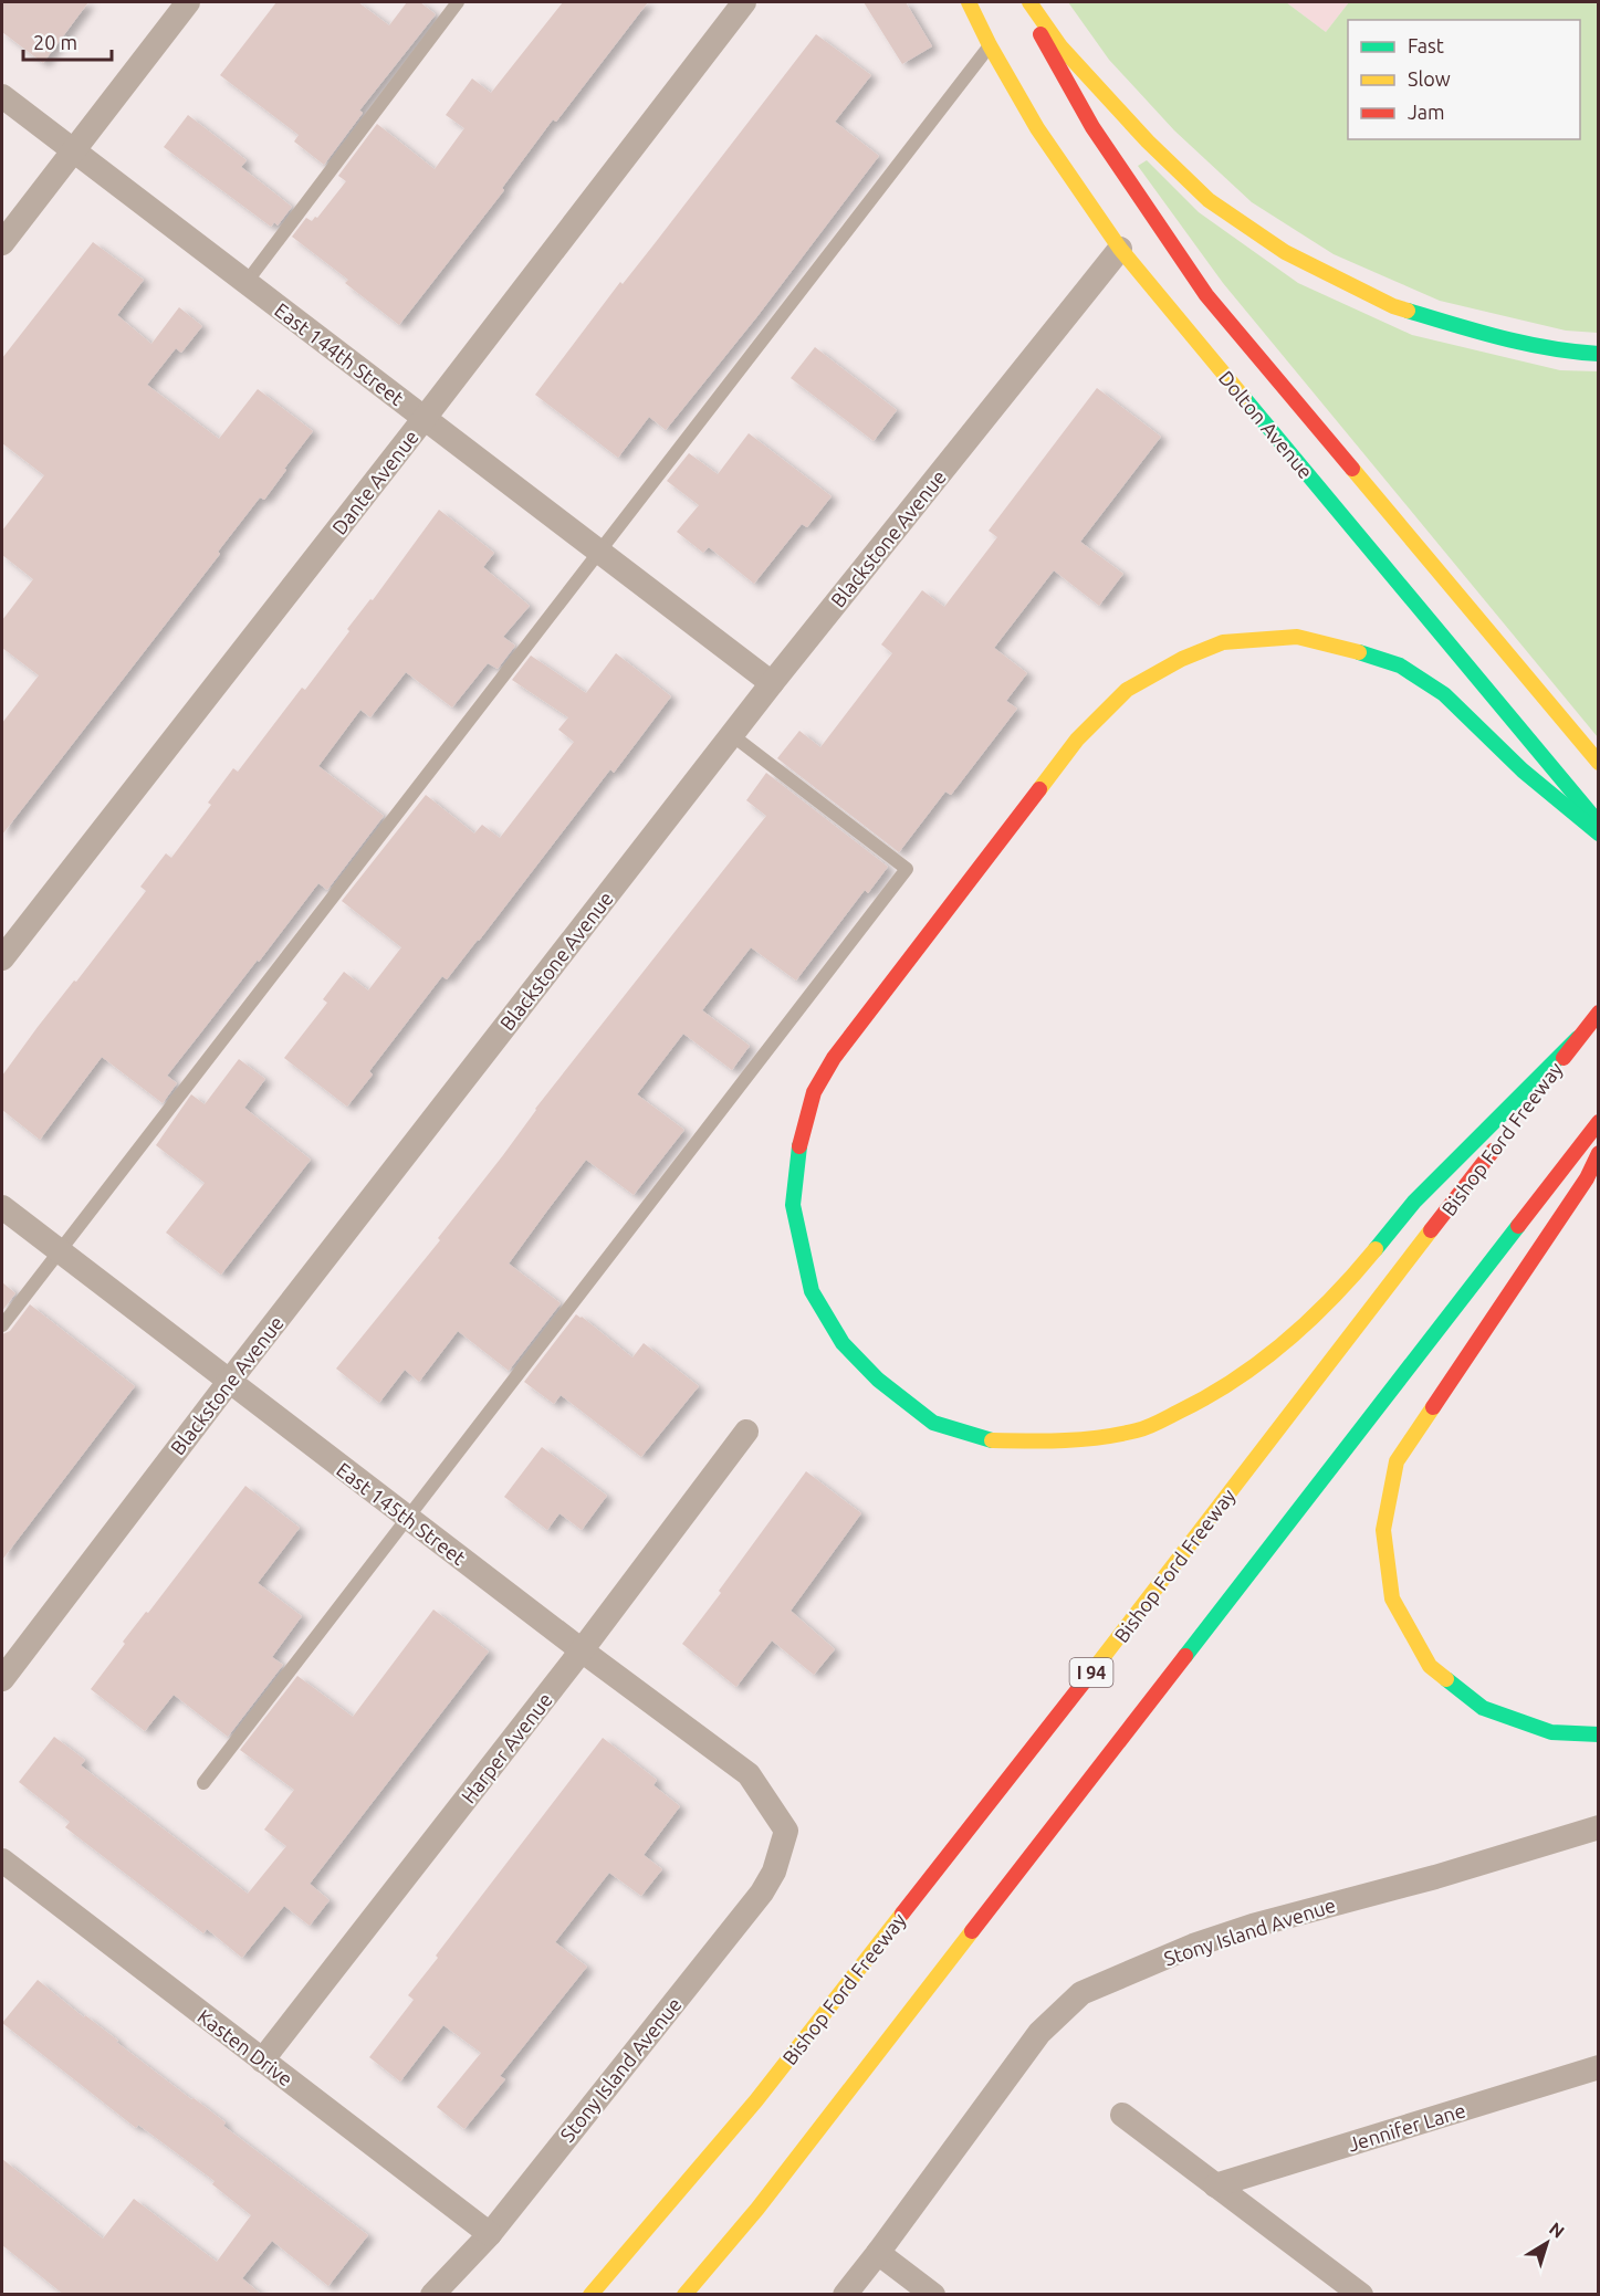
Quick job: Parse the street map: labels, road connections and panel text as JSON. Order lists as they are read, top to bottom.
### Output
{
  "streets": {
    "main road": ["Dolton Avenue", "Bishop Ford Freeway", "I 94"],
    "street": [
      "East 144th Street",
      "Dante Avenue",
      "Blackstone Avenue",
      "East 145th Street",
      "Harper Avenue",
      "Stony Island Avenue",
      "Kasten Drive",
      "Jennifer Lane"
    ]
  },
  "crossings": [
    ["East 144th Street", "Dante Avenue"],
    ["East 144th Street", "Blackstone Avenue"],
    ["Dolton Avenue", "Blackstone Avenue"],
    ["Blackstone Avenue", "East 145th Street"],
    ["East 145th Street", "Harper Avenue"],
    ["East 145th Street", "Stony Island Avenue"],
    ["Harper Avenue", "Kasten Drive"],
    ["Stony Island Avenue", "Kasten Drive"]
  ],
  "legend": ["Fast", "Slow", "Jam"],
  "scale_bar": "20 m",
  "north": "top right"
}
